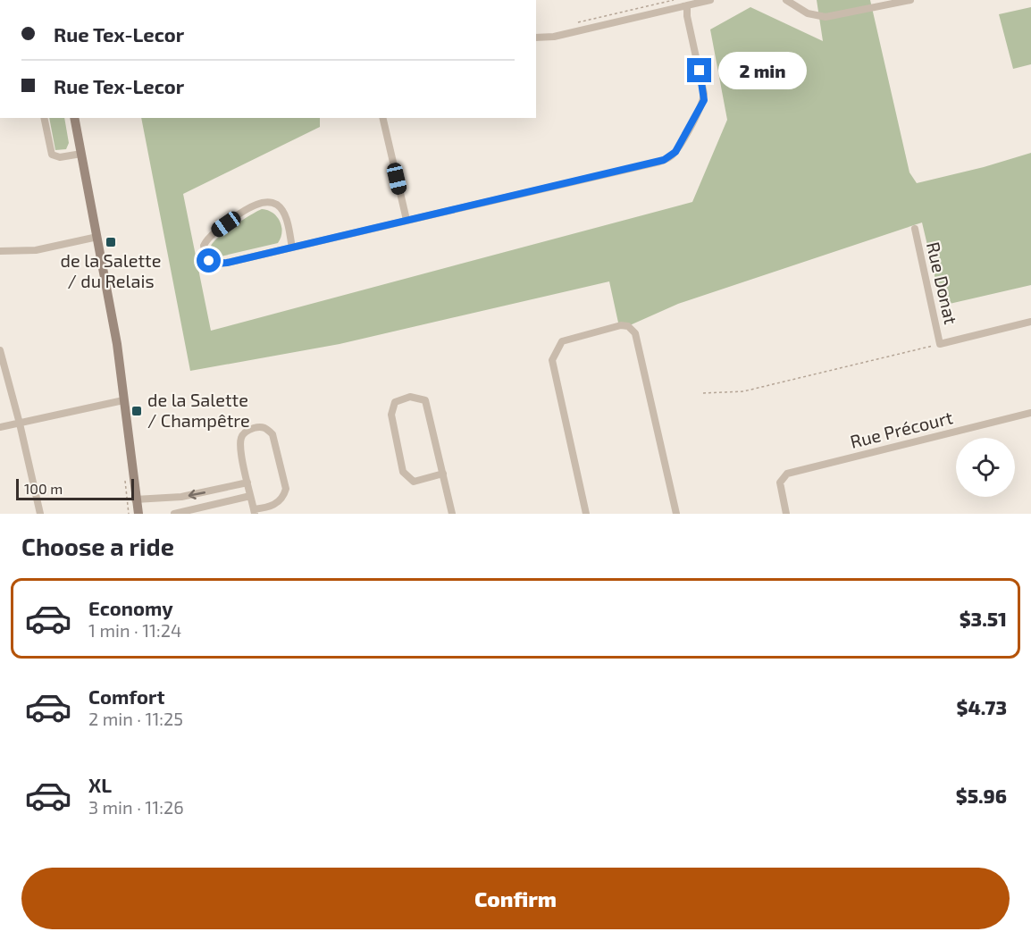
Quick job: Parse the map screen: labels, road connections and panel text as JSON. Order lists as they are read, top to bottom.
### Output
{
  "streets": {
    "street": ["Rue Donat", "Rue Précourt"]
  },
  "places": {
    "transit": ["de la Salette / du Relais", "de la Salette / Champêtre"]
  },
  "scale_bar": "100 m",
  "page": {
    "banner": ["Rue Tex-Lecor", "Rue Tex-Lecor"],
    "bubble": "2 min",
    "scale": "100 m",
    "heading": "Choose a ride",
    "list": [
      {
        "name": "Economy",
        "note": "1 min · 11:24",
        "value": "$3.51"
      },
      {
        "name": "Comfort",
        "note": "2 min · 11:25",
        "value": "$4.73"
      },
      {
        "name": "XL",
        "note": "3 min · 11:26",
        "value": "$5.96"
      }
    ],
    "buttons": "Confirm"
  }
}
